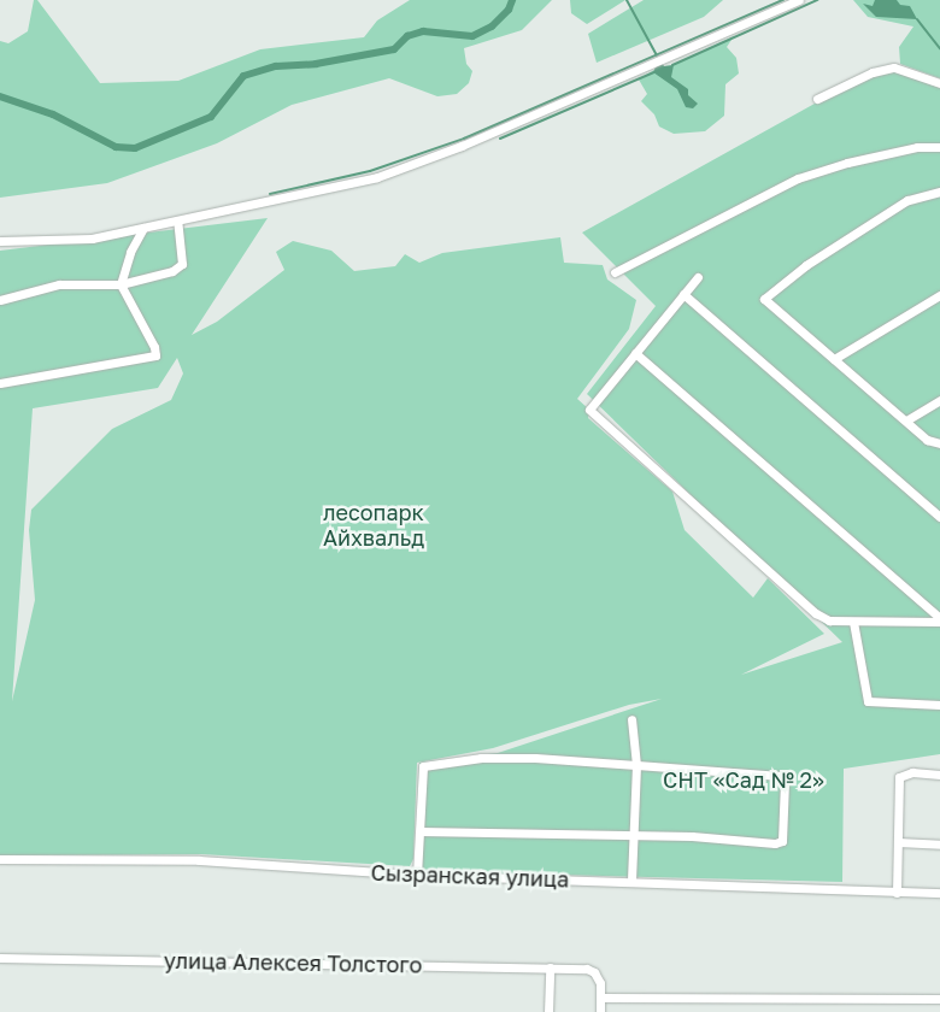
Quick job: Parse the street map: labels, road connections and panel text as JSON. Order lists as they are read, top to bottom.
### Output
{
  "streets": {
    "street": ["Сызранская улица", "улица Алексея Толстого"]
  },
  "parks": ["лесопарк Айхвальд", "СНТ «Сад № 2»"]
}
